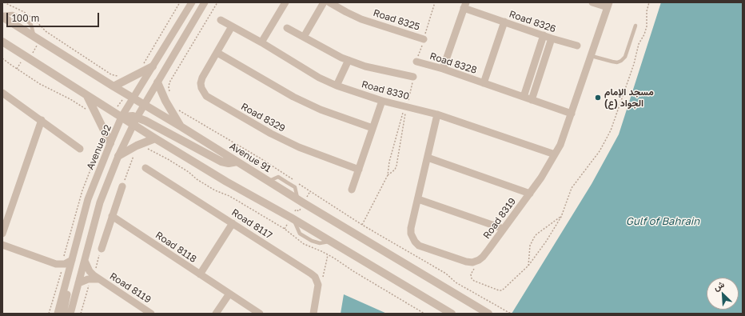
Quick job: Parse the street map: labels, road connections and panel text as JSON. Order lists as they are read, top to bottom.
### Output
{
  "streets": {
    "street": [
      "Road 8325",
      "Road 8326",
      "Road 8328",
      "Road 8330",
      "Road 8329",
      "Avenue 92",
      "Avenue 91",
      "Road 8319",
      "Road 8117",
      "Road 8118",
      "Road 8119"
    ]
  },
  "crossings": [
    ["Road 8326", "Road 8328"],
    ["Road 8328", "Road 8319"],
    ["Road 8330", "Road 8329"],
    ["Road 8330", "Road 8319"],
    ["Avenue 92", "Avenue 91"]
  ],
  "water": ["Gulf of Bahrain"],
  "places": ["مسجد الإمام الجواد (ع)"],
  "scale_bar": "100 m",
  "north": "top left"
}
